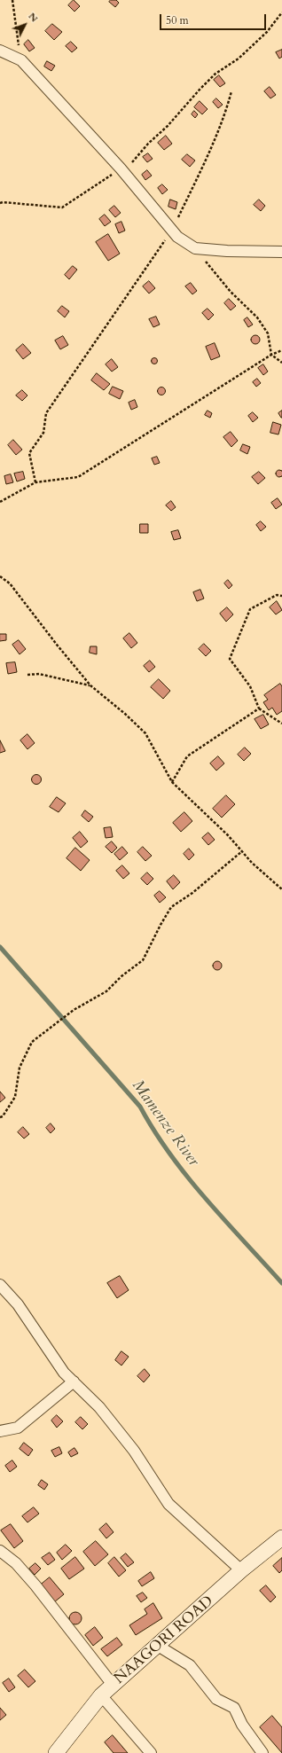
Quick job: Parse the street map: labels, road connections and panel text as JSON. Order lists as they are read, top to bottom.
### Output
{
  "streets": {
    "street": ["NAAGORI ROAD"]
  },
  "water": ["Mamenze River"],
  "scale_bar": "50 m",
  "north": "top right"
}
